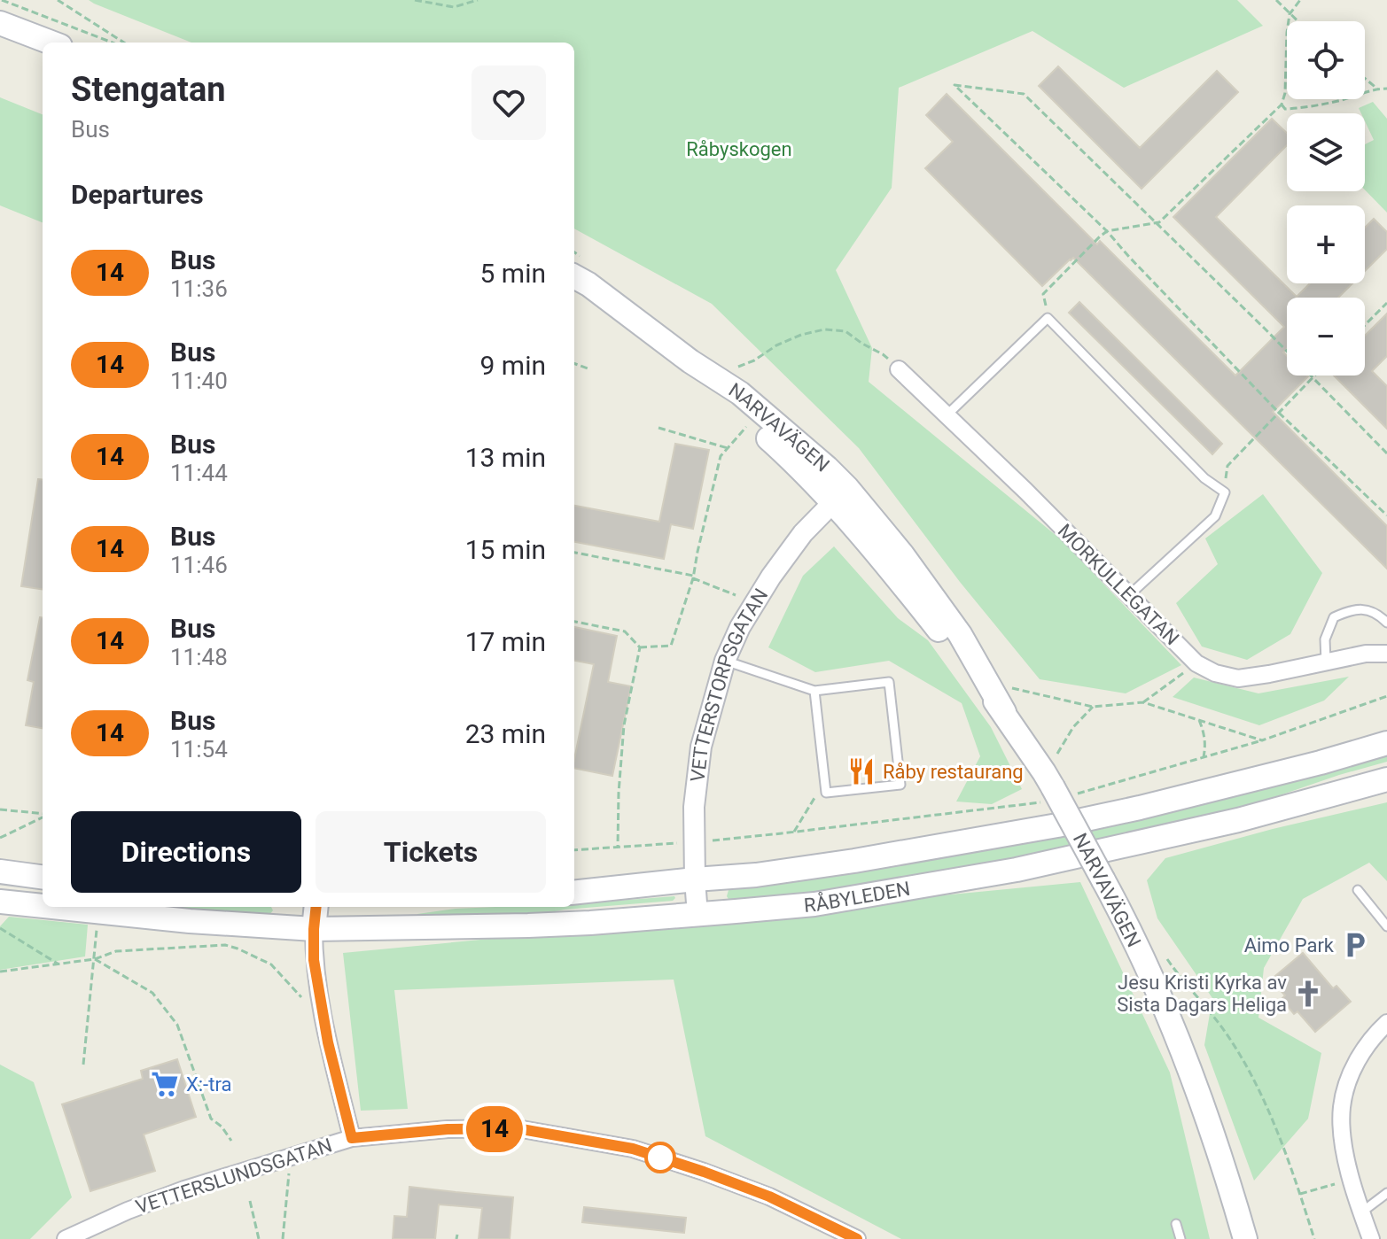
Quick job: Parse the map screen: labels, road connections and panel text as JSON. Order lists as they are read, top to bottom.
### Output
{
  "streets": {
    "main road": ["NARVAVÄGEN", "RÅBYLEDEN"],
    "street": ["MORKULLEGATAN", "VETTERSTORPSGATAN", "VETTERSLUNDSGATAN"]
  },
  "crossings": [
    ["NARVAVÄGEN", "VETTERSTORPSGATAN"],
    ["VETTERSTORPSGATAN", "RÅBYLEDEN"]
  ],
  "parks": ["Råbyskogen"],
  "places": {
    "restaurant": ["Råby restaurang"],
    "parking": ["Aimo Park"],
    "church": ["Jesu Kristi Kyrka av Sista Dagars Heliga"],
    "supermarket": ["X:-tra"]
  },
  "lines": ["bus line 14"],
  "page": {
    "on_map": "14",
    "map_buttons": ["+", "−"],
    "heading": [
      ["Stengatan", "Bus"],
      "Departures"
    ],
    "list": [
      {
        "mark": "14",
        "name": "Bus",
        "note": "11:36",
        "value": "5 min"
      },
      {
        "mark": "14",
        "name": "Bus",
        "note": "11:40",
        "value": "9 min"
      },
      {
        "mark": "14",
        "name": "Bus",
        "note": "11:44",
        "value": "13 min"
      },
      {
        "mark": "14",
        "name": "Bus",
        "note": "11:46",
        "value": "15 min"
      },
      {
        "mark": "14",
        "name": "Bus",
        "note": "11:48",
        "value": "17 min"
      },
      {
        "mark": "14",
        "name": "Bus",
        "note": "11:54",
        "value": "23 min"
      }
    ],
    "buttons": ["Directions", "Tickets"]
  }
}
